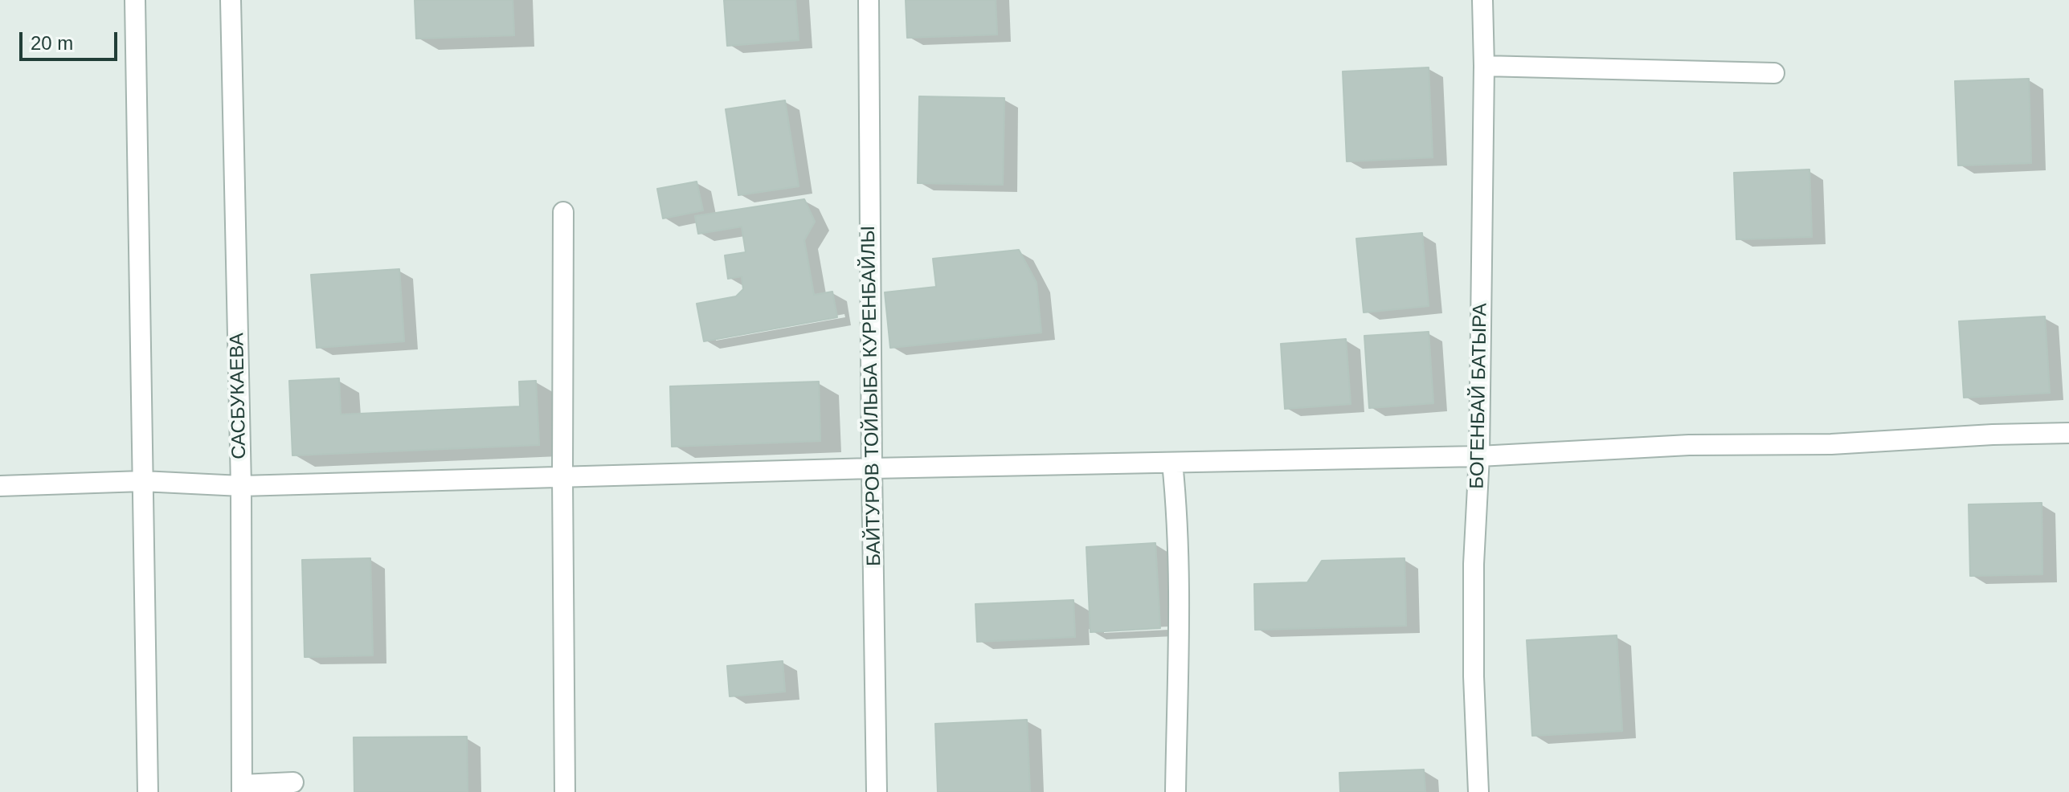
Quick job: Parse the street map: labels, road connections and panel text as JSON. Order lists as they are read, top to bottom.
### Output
{
  "streets": {
    "street": ["САСБУКАЕВА", "БАЙТУРОВ ТОЙЛЫБА КУРЕНБАЙЛЫ", "БОГЕНБАЙ БАТЫРА"]
  },
  "scale_bar": "20 m"
}
